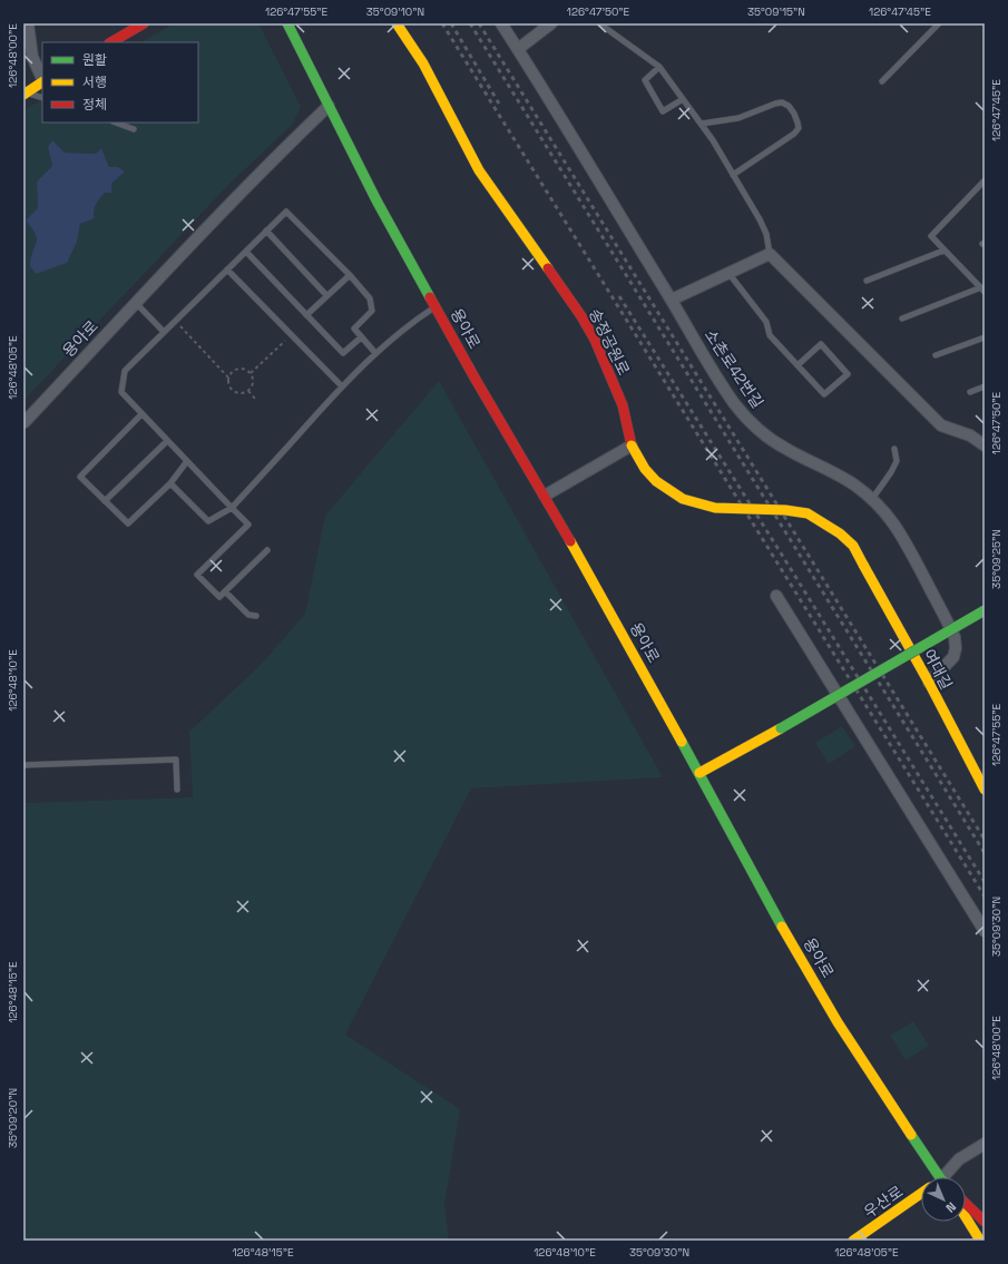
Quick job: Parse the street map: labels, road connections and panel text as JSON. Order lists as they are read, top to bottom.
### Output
{
  "streets": {
    "main road": [
      "용아로",
      "송정공원로",
      "여대길",
      "우산로"
    ],
    "street": ["소촌로42번길"]
  },
  "crossings": [
    ["송정공원로", "여대길"],
    ["소촌로42번길", "여대길"]
  ],
  "legend": ["원활", "서행", "정체"],
  "north": "bottom right",
  "coordinates": [
    "126°47'55\"E",
    "35°09'10\"N",
    "126°47'50\"E",
    "35°09'15\"N",
    "126°47'45\"E",
    "126°48'00\"E",
    "126°48'05\"E",
    "35°09'25\"N",
    "126°48'10\"E",
    "35°09'30\"N",
    "126°48'15\"E",
    "35°09'20\"N"
  ]
}
